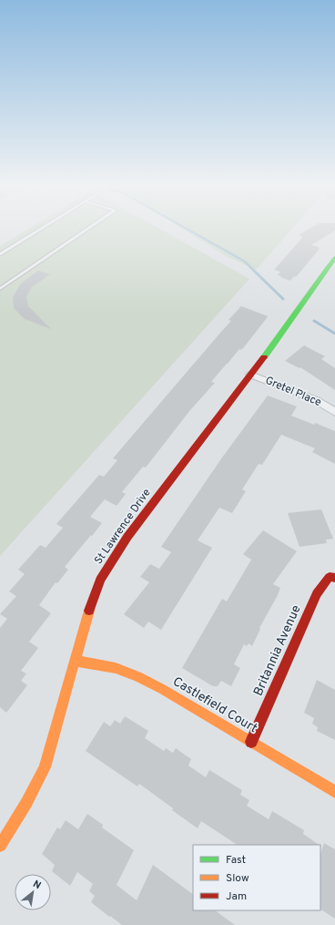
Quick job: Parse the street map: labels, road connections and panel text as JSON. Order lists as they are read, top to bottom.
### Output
{
  "streets": {
    "street": [
      "Gretel Place",
      "St Lawrence Drive",
      "Britannia Avenue",
      "Castlefield Court"
    ]
  },
  "crossings": [
    ["Gretel Place", "St Lawrence Drive"],
    ["St Lawrence Drive", "Castlefield Court"],
    ["Britannia Avenue", "Castlefield Court"]
  ],
  "legend": ["Fast", "Slow", "Jam"],
  "north": "top right"
}
